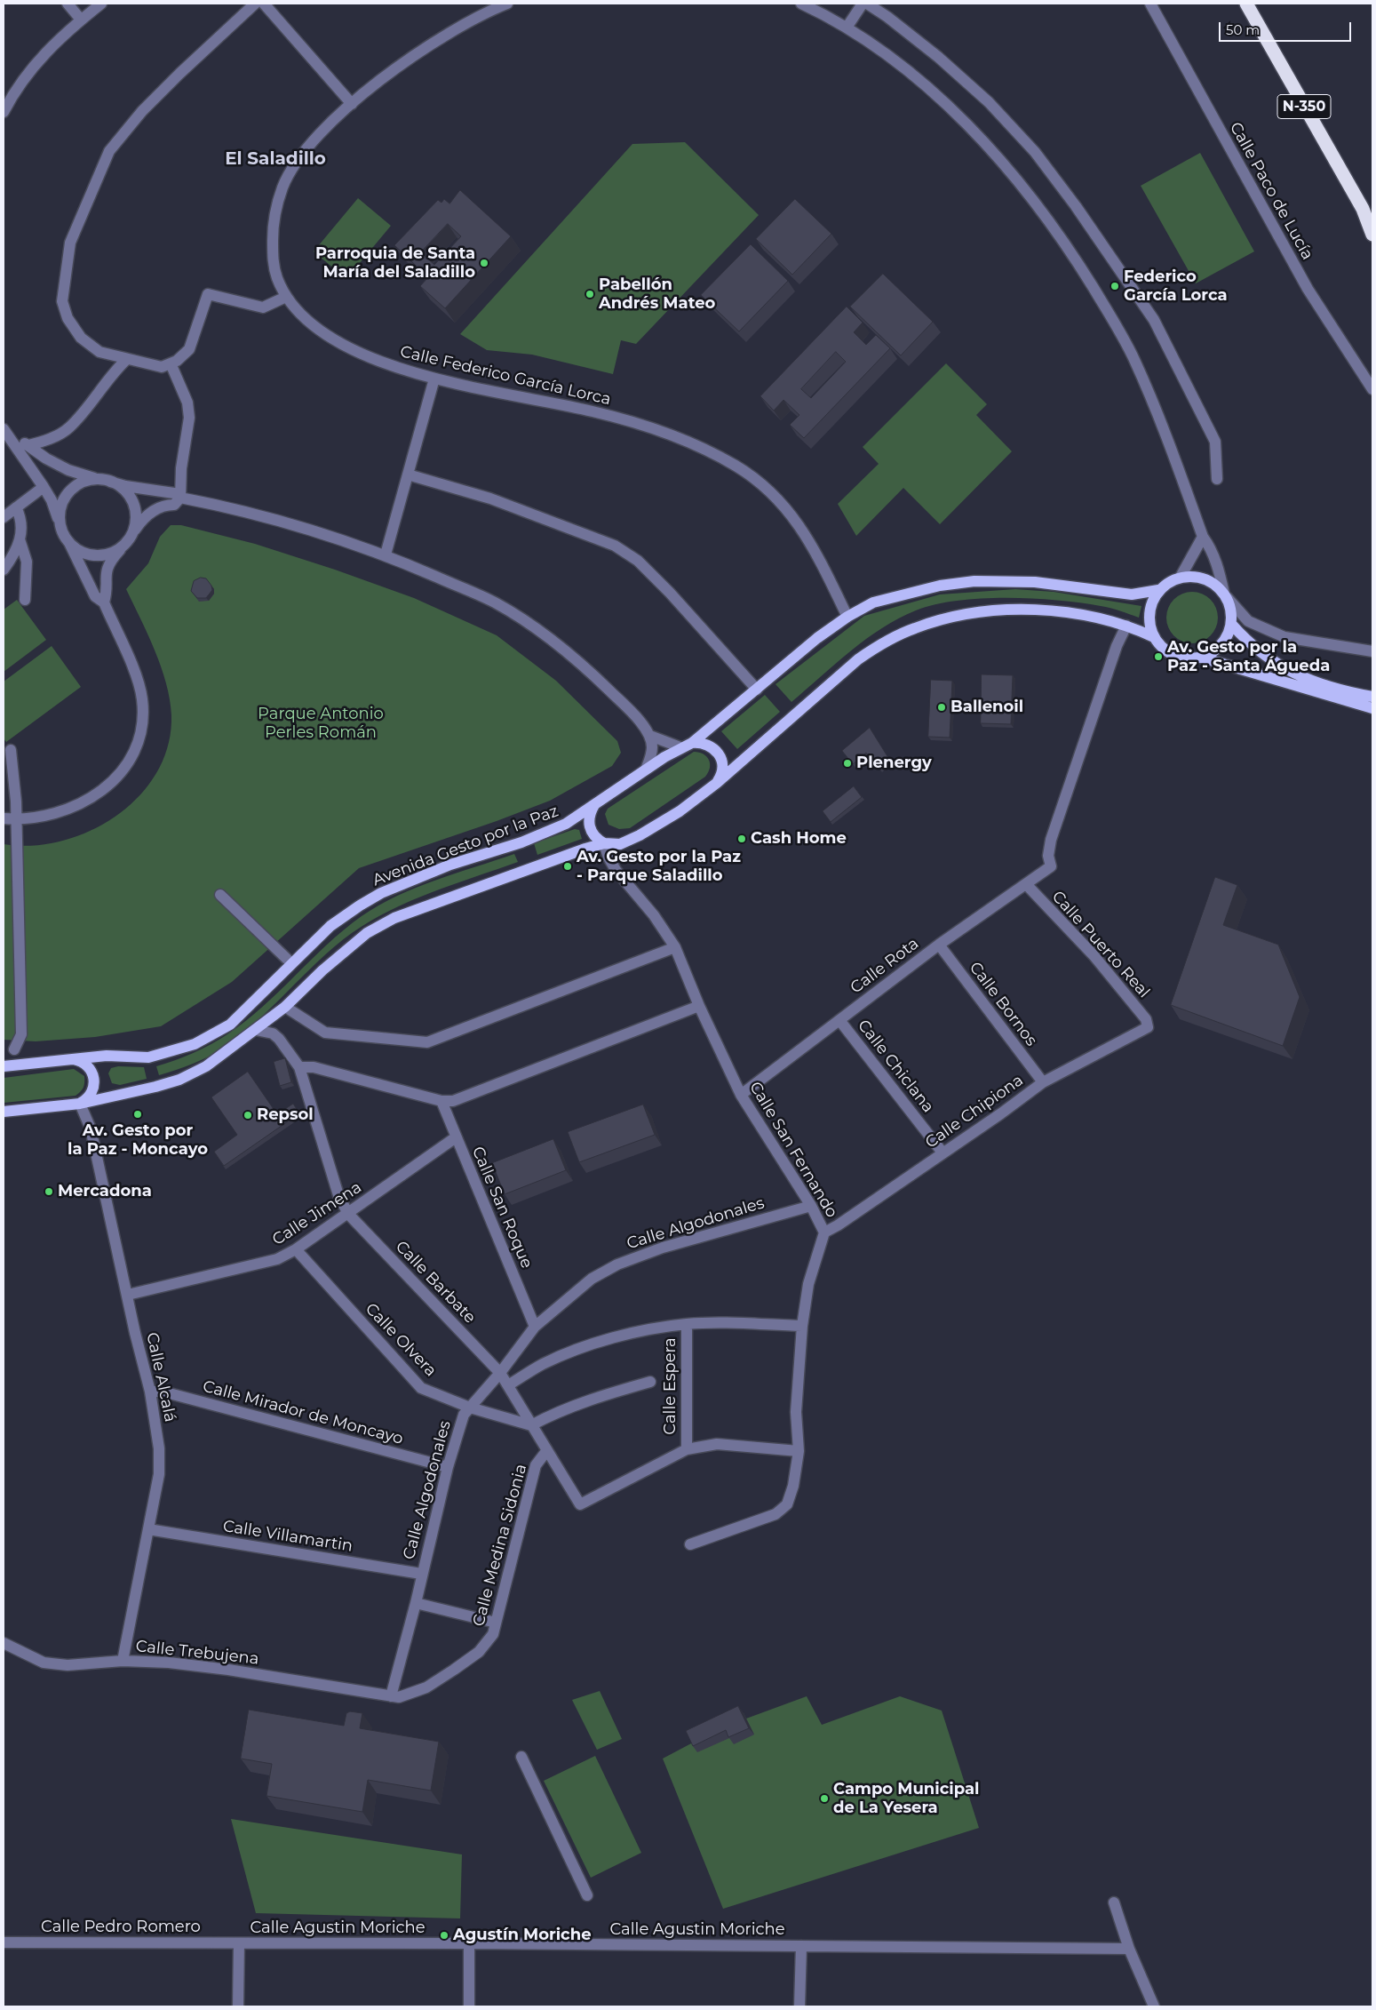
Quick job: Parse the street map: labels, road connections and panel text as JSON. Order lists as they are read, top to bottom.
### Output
{
  "streets": {
    "highway": ["N-350"],
    "main road": ["Avenida Gesto por la Paz"],
    "street": [
      "Calle Paco de Lucía",
      "Calle Federico García Lorca",
      "Calle Puerto Real",
      "Calle Rota",
      "Calle Bornos",
      "Calle Chiclana",
      "Calle Chipiona",
      "Calle San Fernando",
      "Calle San Roque",
      "Calle Jimena",
      "Calle Algodonales",
      "Calle Barbate",
      "Calle Olvera",
      "Calle Alcalá",
      "Calle Espera",
      "Calle Mirador de Moncayo",
      "Calle Villamartin",
      "Calle Medina Sidonia",
      "Calle Trebujena",
      "Calle Pedro Romero",
      "Calle Agustin Moriche"
    ]
  },
  "crossings": [
    ["Calle Federico García Lorca", "Avenida Gesto por la Paz"],
    ["Calle Puerto Real", "Calle Rota"],
    ["Calle Puerto Real", "Calle Chipiona"],
    ["Calle Rota", "Calle Bornos"],
    ["Calle Rota", "Calle Chiclana"],
    ["Calle Rota", "Calle San Fernando"],
    ["Calle Bornos", "Calle Chipiona"],
    ["Calle Chiclana", "Calle Chipiona"],
    ["Calle Chipiona", "Calle San Fernando"],
    ["Calle San Fernando", "Calle Algodonales"],
    ["Calle San Roque", "Calle Jimena"],
    ["Calle San Roque", "Calle Algodonales"],
    ["Calle Jimena", "Calle Barbate"],
    ["Calle Jimena", "Calle Olvera"],
    ["Calle Jimena", "Calle Alcalá"],
    ["Calle Algodonales", "Calle Barbate"],
    ["Calle Algodonales", "Calle Olvera"],
    ["Calle Algodonales", "Calle Mirador de Moncayo"],
    ["Calle Algodonales", "Calle Villamartin"],
    ["Calle Algodonales", "Calle Medina Sidonia"],
    ["Calle Algodonales", "Calle Trebujena"],
    ["Calle Barbate", "Calle Olvera"],
    ["Calle Barbate", "Calle Espera"],
    ["Calle Barbate", "Calle Medina Sidonia"],
    ["Calle Alcalá", "Calle Mirador de Moncayo"],
    ["Calle Alcalá", "Calle Villamartin"],
    ["Calle Alcalá", "Calle Trebujena"],
    ["Calle Medina Sidonia", "Calle Trebujena"],
    ["Calle Pedro Romero", "Calle Agustin Moriche"]
  ],
  "districts": ["El Saladillo"],
  "parks": ["Parque Antonio Perles Román"],
  "places": [
    "Parroquia de Santa María del Saladillo",
    "Federico García Lorca",
    "Pabellón Andrés Mateo",
    "Av. Gesto por la Paz - Santa Águeda",
    "Ballenoil",
    "Plenergy",
    "Cash Home",
    "Av. Gesto por la Paz - Parque Saladillo",
    "Av. Gesto por la Paz - Moncayo",
    "Repsol",
    "Mercadona",
    "Campo Municipal de La Yesera",
    "Agustín Moriche"
  ],
  "scale_bar": "50 m"
}
